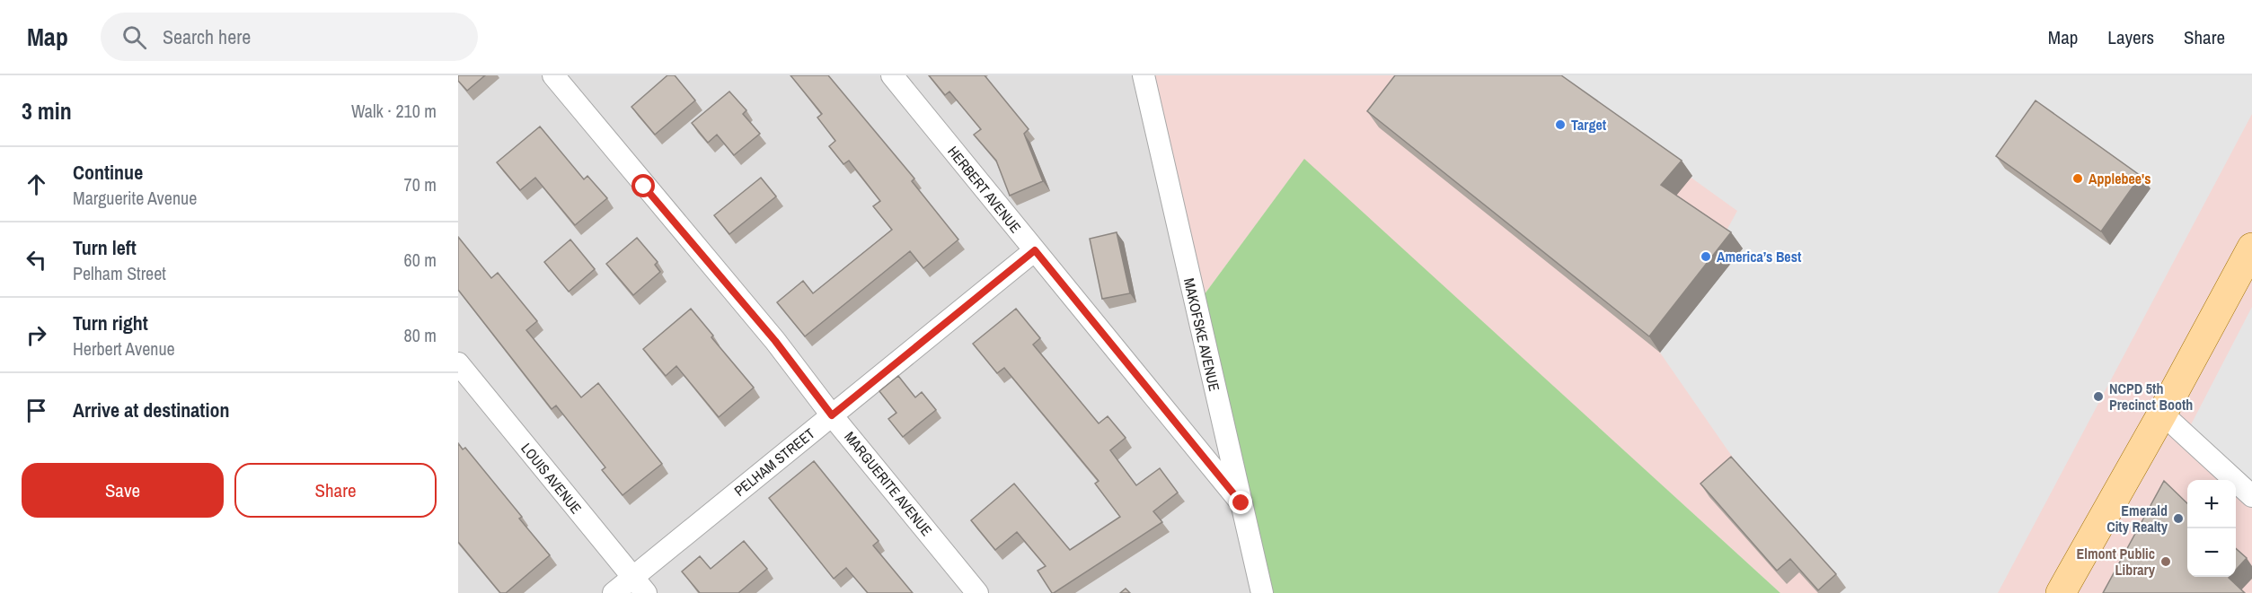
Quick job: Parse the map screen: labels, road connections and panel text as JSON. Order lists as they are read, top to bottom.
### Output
{
  "streets": {
    "street": [
      "HERBERT AVENUE",
      "MAKOFSKE AVENUE",
      "PELHAM STREET",
      "LOUIS AVENUE",
      "MARGUERITE AVENUE"
    ]
  },
  "crossings": [
    ["HERBERT AVENUE", "MAKOFSKE AVENUE"],
    ["HERBERT AVENUE", "PELHAM STREET"],
    ["PELHAM STREET", "LOUIS AVENUE"],
    ["PELHAM STREET", "MARGUERITE AVENUE"]
  ],
  "places": [
    "Target",
    "Applebee's",
    "America’s Best",
    "NCPD 5th Precinct Booth",
    "Emerald City Realty",
    "Elmont Public Library"
  ],
  "page": {
    "header": "Map",
    "search": "Search here",
    "nav": ["Map", "Layers", "Share"],
    "heading": ["3 min", "Walk · 210 m"],
    "list": [
      ["Continue", "Marguerite Avenue", "70 m"],
      ["Turn left", "Pelham Street", "60 m"],
      ["Turn right", "Herbert Avenue", "80 m"],
      "Arrive at destination"
    ],
    "buttons": ["Save", "Share"],
    "map_buttons": ["+", "−"]
  }
}
